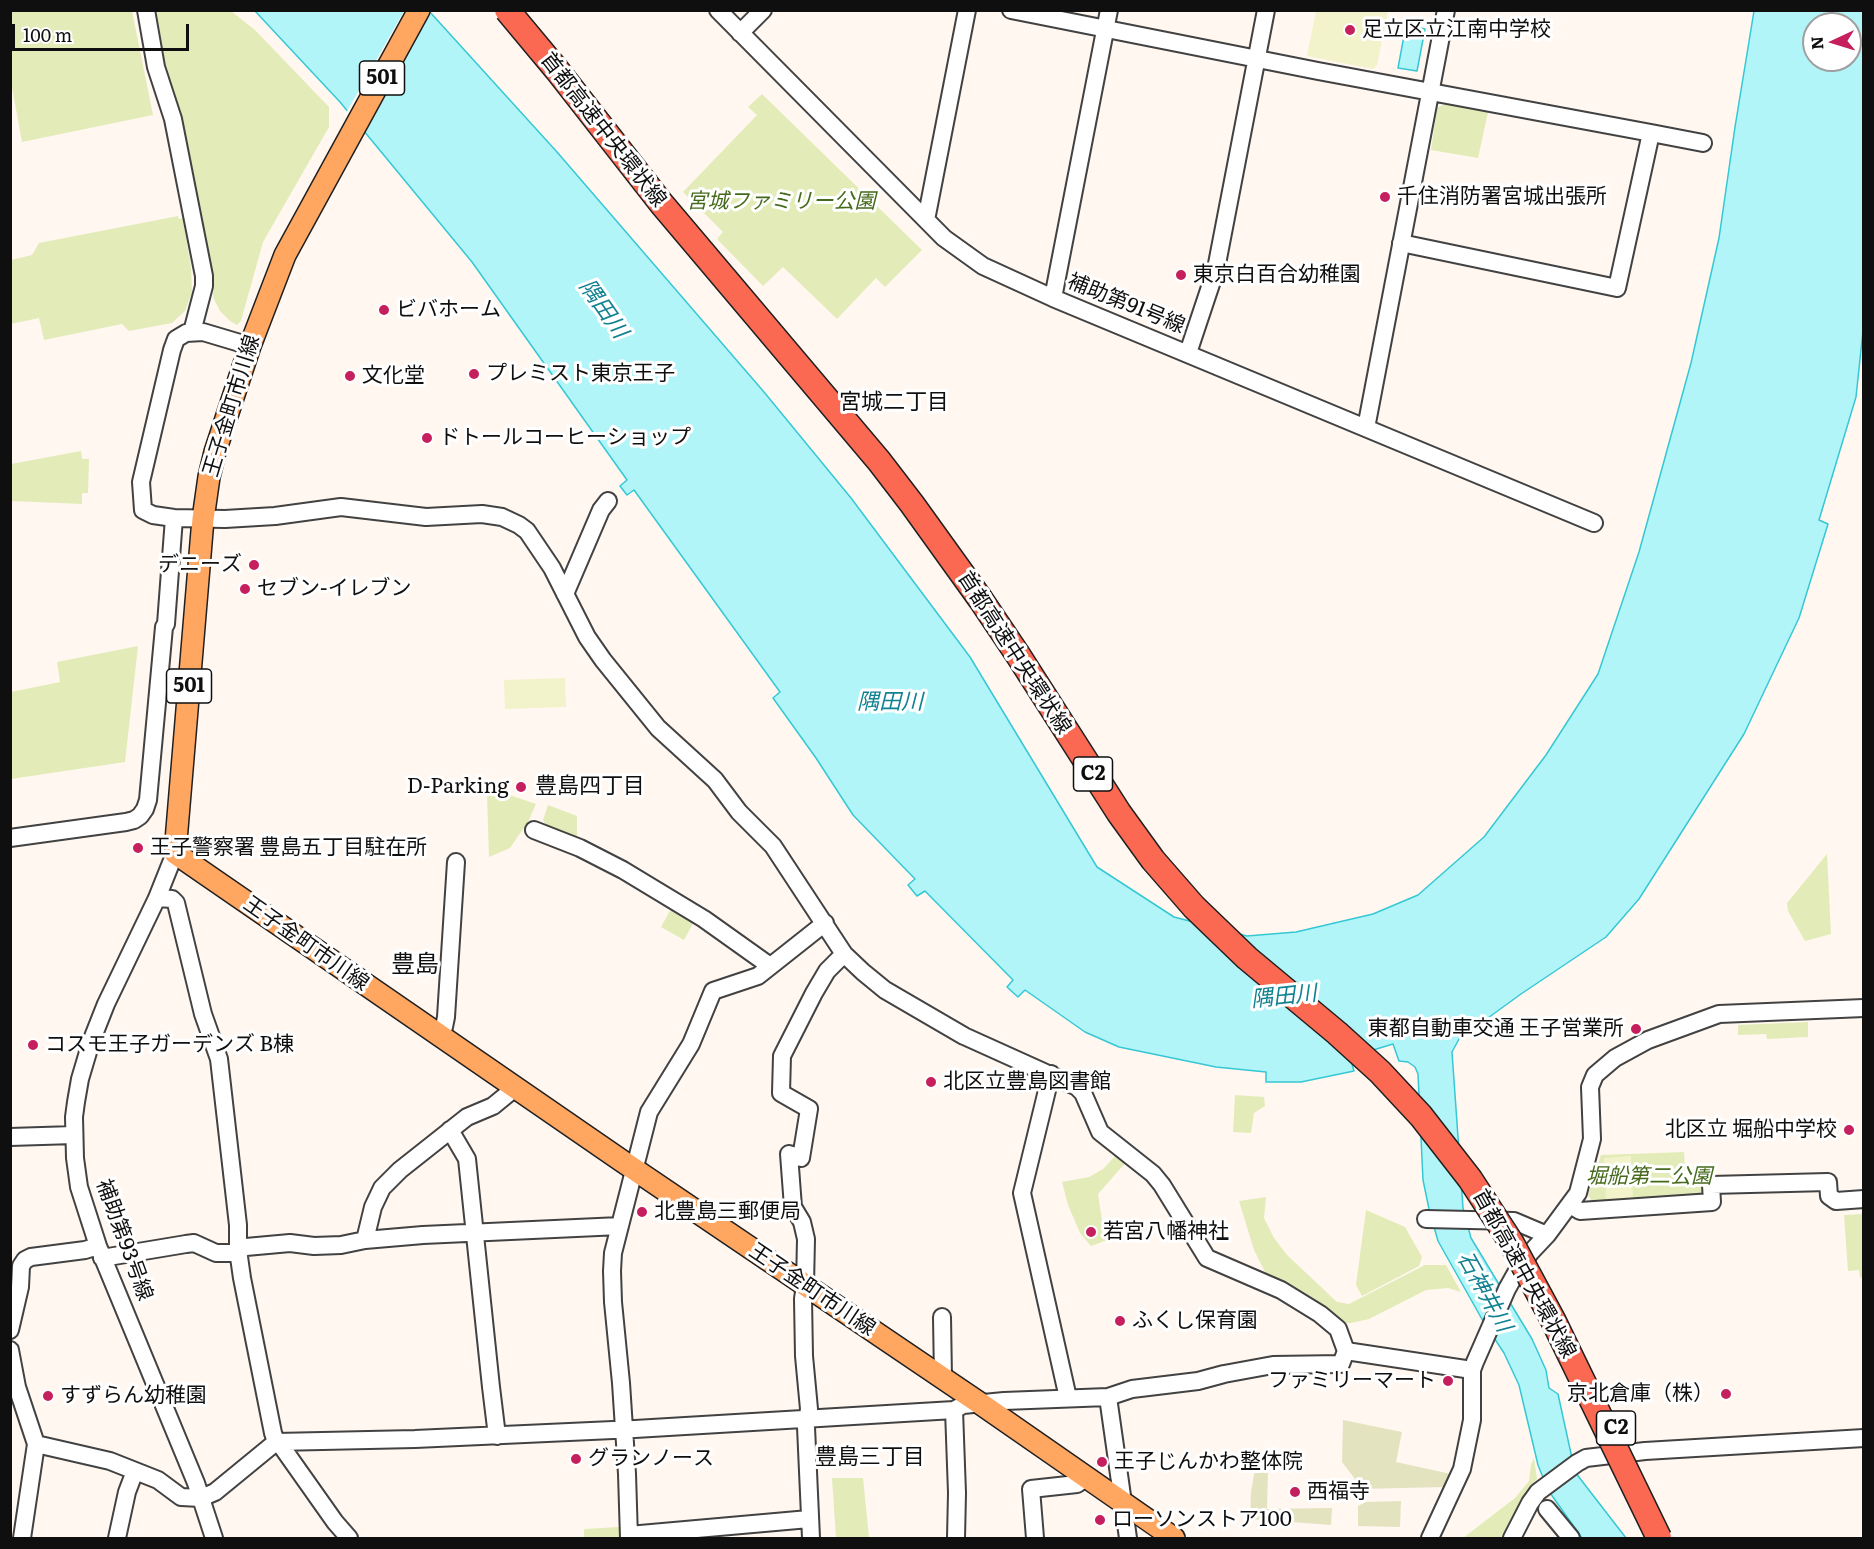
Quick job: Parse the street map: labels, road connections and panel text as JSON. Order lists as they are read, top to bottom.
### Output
{
  "streets": {
    "highway": ["首都高速中央環状線", "C2"],
    "main road": ["501", "王子金町市川線"],
    "street": ["補助第91号線", "補助第93号線"]
  },
  "crossings": [
    ["首都高速中央環状線", "C2"],
    ["王子金町市川線", "補助第93号線"]
  ],
  "districts": [
    "宮城二丁目",
    "豊島四丁目",
    "豊島",
    "豊島三丁目"
  ],
  "water": ["隅田川", "石神井川"],
  "parks": ["宮城ファミリー公園", "堀船第二公園"],
  "places": [
    "足立区立江南中学校",
    "千住消防署宮城出張所",
    "東京白百合幼稚園",
    "ビバホーム",
    "プレミスト東京王子",
    "文化堂",
    "ドトールコーヒーショップ",
    "デニーズ",
    "セブン-イレブン",
    "D-Parking",
    "王子警察署 豊島五丁目駐在所",
    "東都自動車交通 王子営業所",
    "コスモ王子ガーデンズ B棟",
    "北区立豊島図書館",
    "北区立 堀船中学校",
    "北豊島三郵便局",
    "若宮八幡神社",
    "ふくし保育園",
    "ファミリーマート",
    "京北倉庫（株）",
    "すずらん幼稚園",
    "グランノース",
    "王子じんかわ整体院",
    "西福寺",
    "ローソンストア100"
  ],
  "scale_bar": "100 m",
  "north": "left"
}
